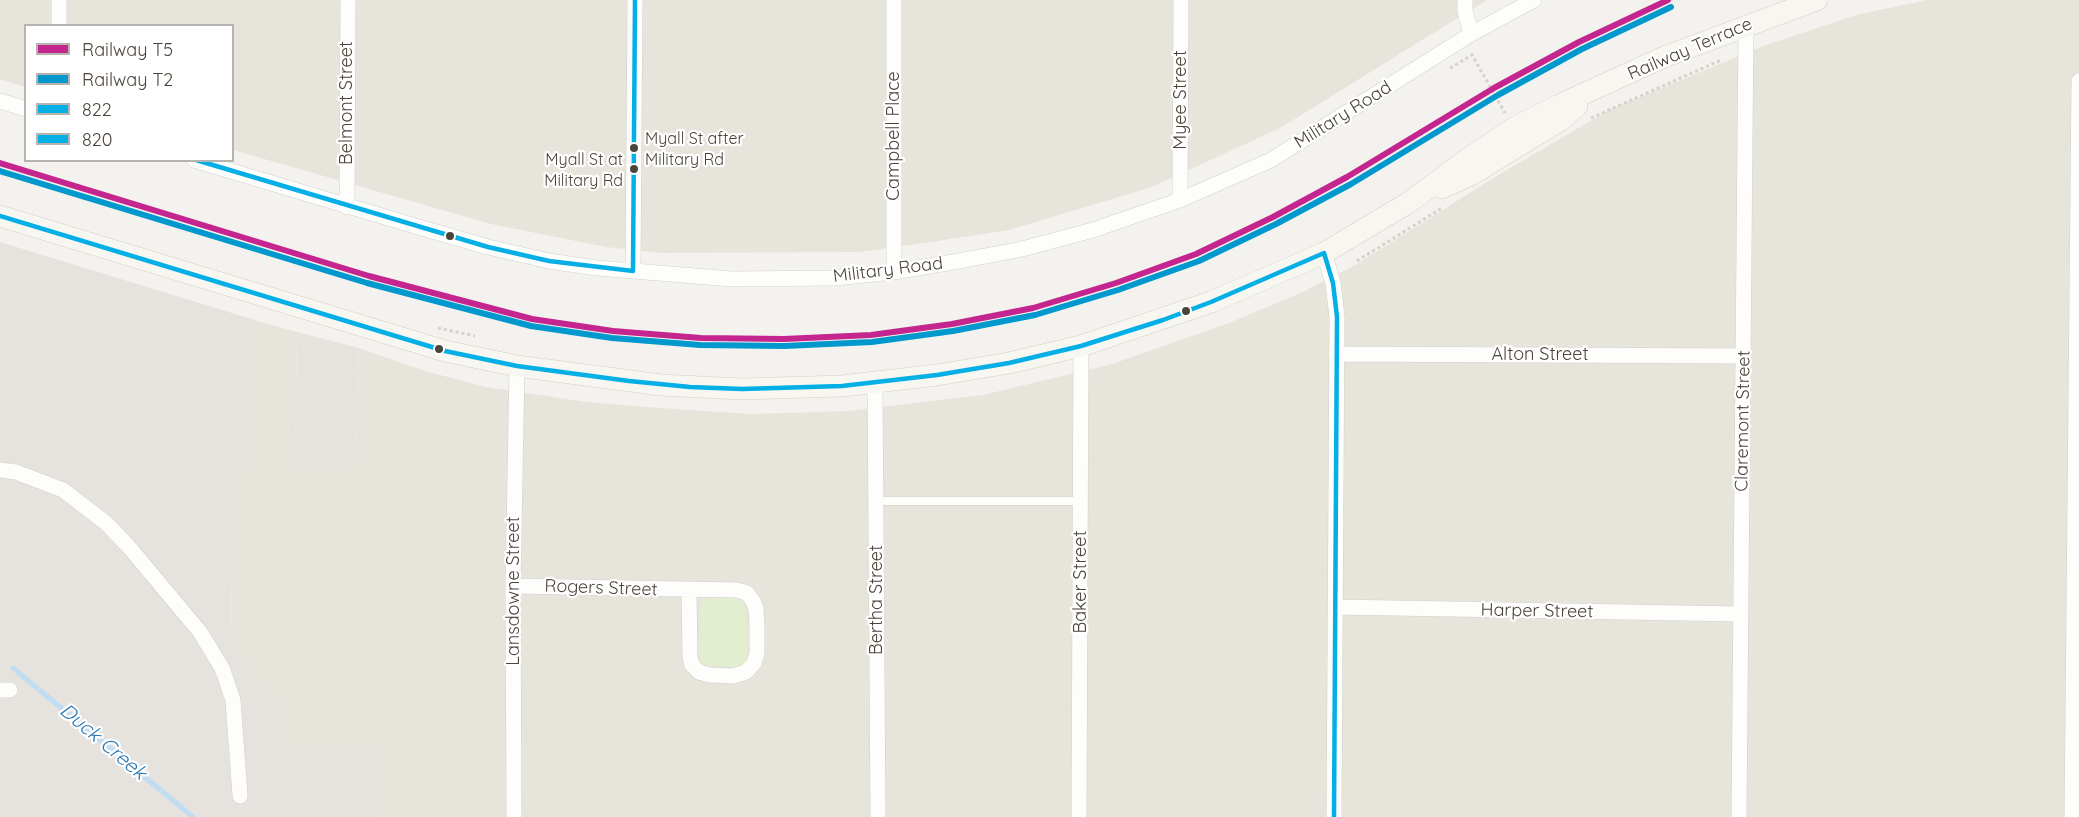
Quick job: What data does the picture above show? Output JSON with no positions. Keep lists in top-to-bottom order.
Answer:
{
  "streets": {
    "main road": ["Railway Terrace"],
    "street": [
      "Myee Street",
      "Belmont Street",
      "Military Road",
      "Campbell Place",
      "Alton Street",
      "Claremont Street",
      "Baker Street",
      "Rogers Street",
      "Lansdowne Street",
      "Bertha Street",
      "Harper Street"
    ]
  },
  "crossings": [
    ["Railway Terrace", "Claremont Street"],
    ["Railway Terrace", "Baker Street"],
    ["Railway Terrace", "Lansdowne Street"],
    ["Railway Terrace", "Bertha Street"],
    ["Myee Street", "Military Road"],
    ["Belmont Street", "Military Road"],
    ["Military Road", "Campbell Place"],
    ["Alton Street", "Claremont Street"],
    ["Claremont Street", "Harper Street"],
    ["Rogers Street", "Lansdowne Street"]
  ],
  "water": ["Duck Creek"],
  "places": ["Myall St after Military Rd", "Myall St at Military Rd"],
  "lines": [
    "rail line T5",
    "transit line 820",
    "rail line T2",
    "transit line 822"
  ],
  "legend": [
    "Railway T5",
    "Railway T2",
    "822",
    "820"
  ]
}
